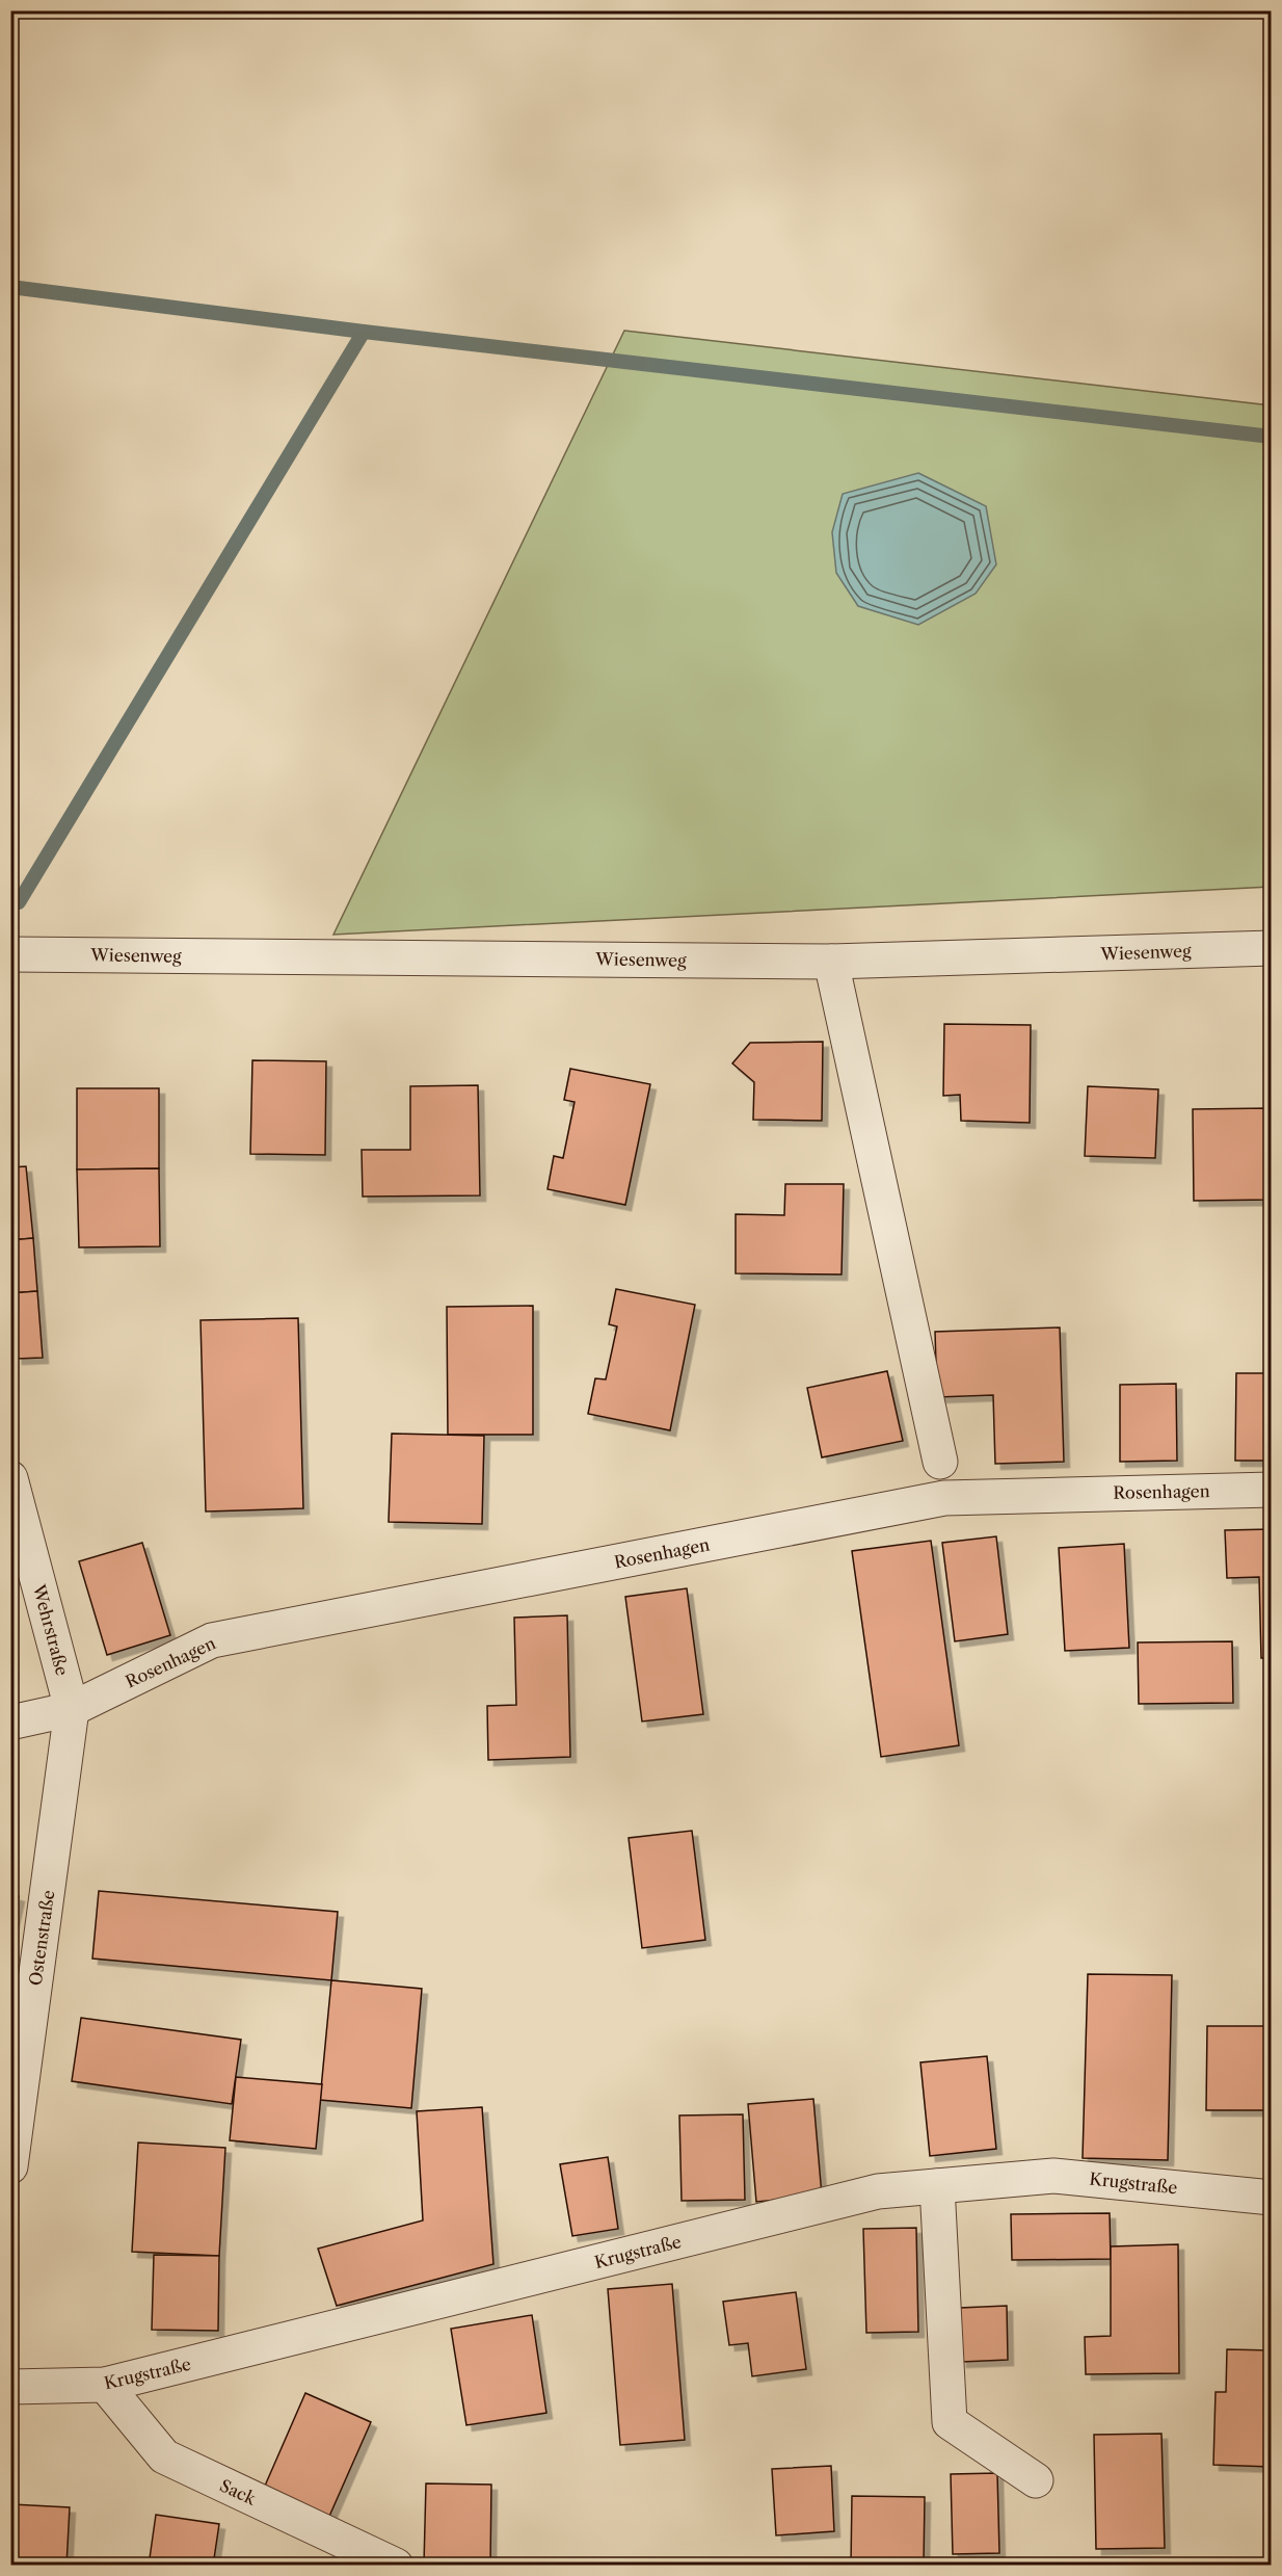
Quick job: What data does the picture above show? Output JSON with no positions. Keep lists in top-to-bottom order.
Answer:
{
  "streets": {
    "street": [
      "Wiesenweg",
      "Rosenhagen",
      "Wehrstraße",
      "Ostenstraße",
      "Krugstraße",
      "Sack"
    ]
  },
  "crossings": [
    ["Rosenhagen", "Wehrstraße"],
    ["Rosenhagen", "Ostenstraße"],
    ["Wehrstraße", "Ostenstraße"],
    ["Krugstraße", "Sack"]
  ]
}
